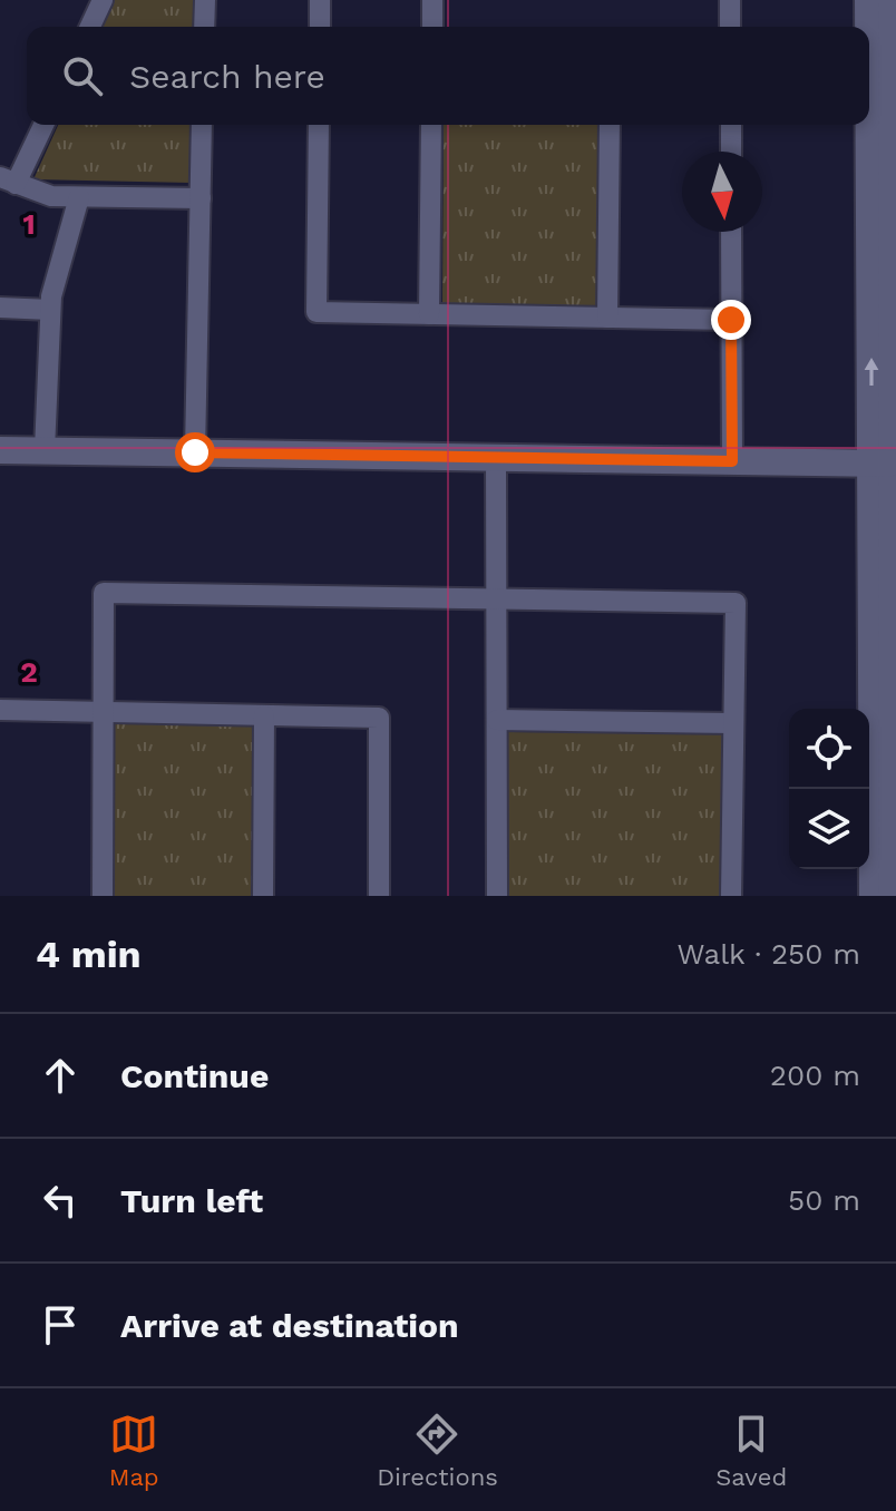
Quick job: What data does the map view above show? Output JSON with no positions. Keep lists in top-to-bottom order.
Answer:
{
  "north": "bottom",
  "page": {
    "search": "Search here",
    "heading": ["4 min", "Walk · 250 m"],
    "list": [
      ["Continue", "200 m"],
      ["Turn left", "50 m"],
      "Arrive at destination"
    ],
    "nav": ["Map", "Directions", "Saved"]
  },
  "grid": {
    "rows": ["1", "2"]
  }
}
